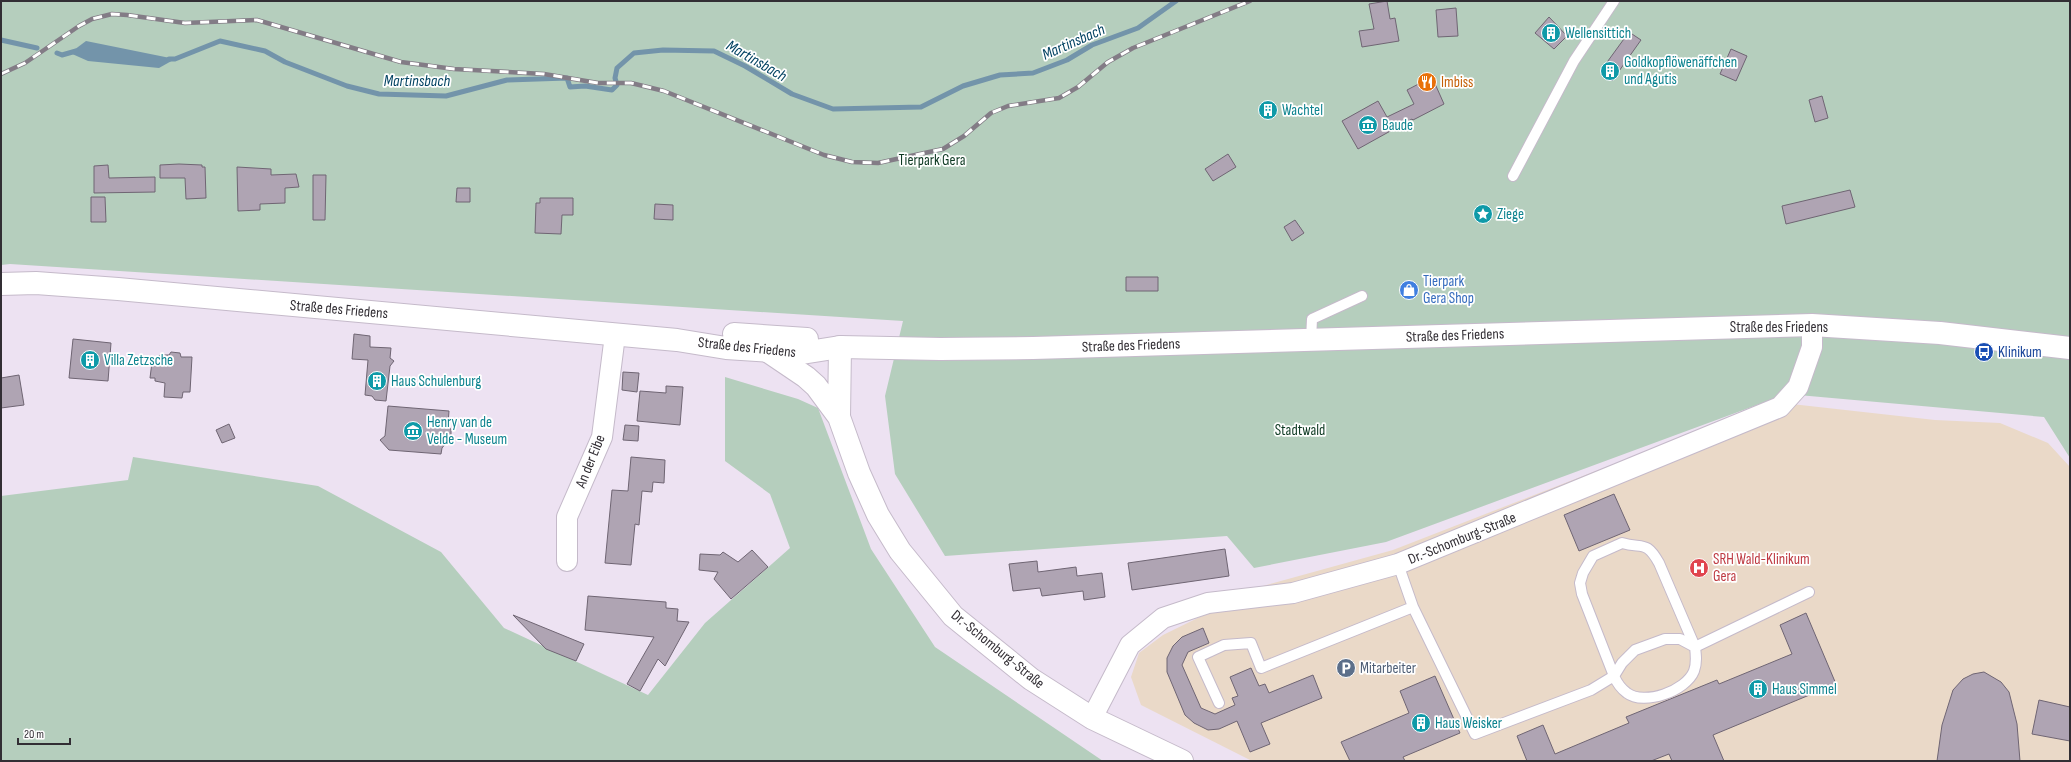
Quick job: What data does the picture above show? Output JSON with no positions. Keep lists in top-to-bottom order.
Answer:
{
  "streets": {
    "main road": ["Straße des Friedens", "Dr.-Schomburg-Straße"],
    "street": ["An der Eibe"]
  },
  "crossings": [
    ["Straße des Friedens", "An der Eibe"],
    ["Straße des Friedens", "Dr.-Schomburg-Straße"]
  ],
  "water": ["Martinsbach"],
  "parks": ["Tierpark Gera", "Stadtwald"],
  "places": {
    "building": [
      "Wellensittich",
      "Goldkopflöwenäffchen und Agutis",
      "Wachtel",
      "Villa Zetzsche",
      "Haus Schulenburg",
      "Haus Simmel",
      "Haus Weisker"
    ],
    "restaurant": ["Imbiss"],
    "museum": ["Baude", "Henry van de Velde - Museum"],
    "place": ["Ziege"],
    "shop": ["Tierpark Gera Shop"],
    "bus stop": ["Klinikum"],
    "hospital": ["SRH Wald-Klinikum Gera"],
    "parking": ["Mitarbeiter"]
  },
  "scale_bar": "20 m"
}
